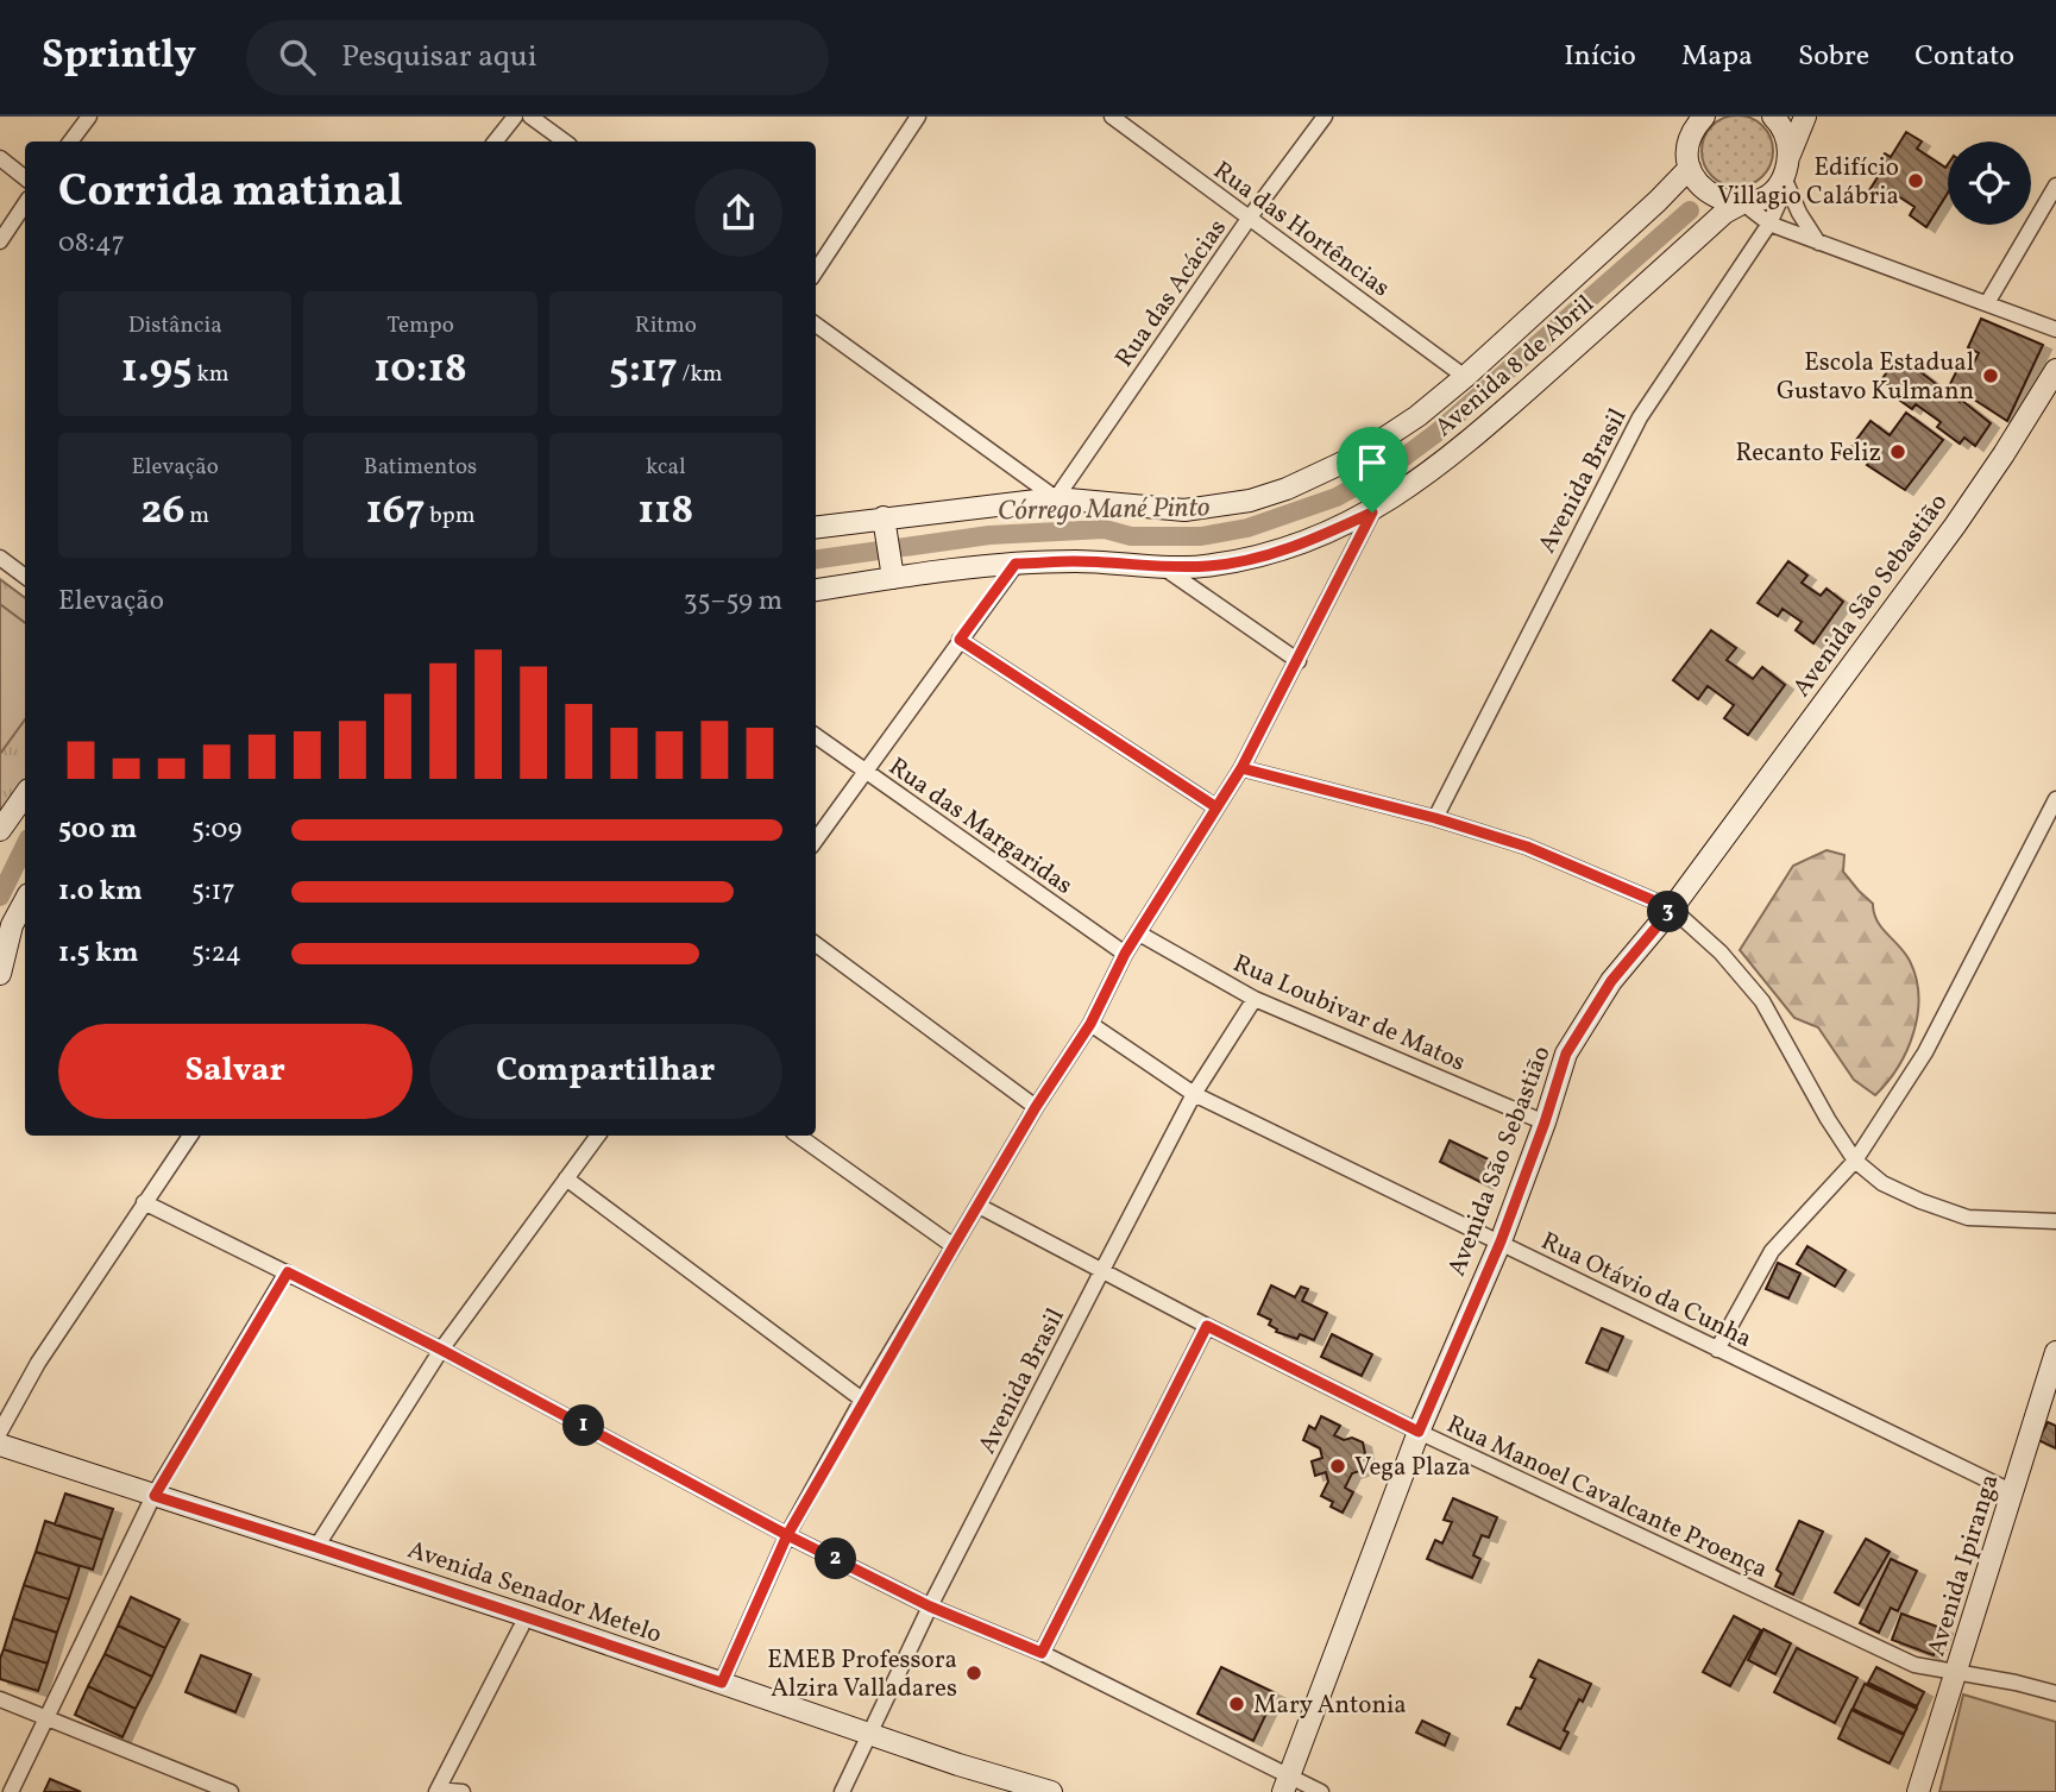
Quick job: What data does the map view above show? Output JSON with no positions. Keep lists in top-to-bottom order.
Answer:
{
  "streets": {
    "main road": [
      "Avenida 8 de Abril",
      "Avenida São Sebastião",
      "Avenida Ipiranga",
      "Avenida Senador Metelo"
    ],
    "street": [
      "Rua das Hortências",
      "Rua das Acácias",
      "Avenida Brasil",
      "Rua das Margaridas",
      "Rua Loubivar de Matos",
      "Rua Otávio da Cunha",
      "Rua Manoel Cavalcante Proença"
    ]
  },
  "crossings": [
    ["Rua das Hortências", "Rua das Acácias"],
    ["Rua das Hortências", "Avenida 8 de Abril"],
    ["Rua das Acácias", "Avenida 8 de Abril"],
    ["Avenida 8 de Abril", "Avenida Brasil"],
    ["Avenida Brasil", "Rua Loubivar de Matos"],
    ["Avenida Brasil", "Rua Otávio da Cunha"],
    ["Avenida Brasil", "Rua Manoel Cavalcante Proença"],
    ["Avenida Brasil", "Avenida Senador Metelo"],
    ["Avenida São Sebastião", "Rua Loubivar de Matos"],
    ["Avenida São Sebastião", "Rua Otávio da Cunha"],
    ["Avenida São Sebastião", "Rua Manoel Cavalcante Proença"],
    ["Rua Otávio da Cunha", "Avenida Ipiranga"],
    ["Rua Manoel Cavalcante Proença", "Avenida Ipiranga"]
  ],
  "water": ["Córrego Mané Pinto"],
  "places": [
    "Edifício Villagio Calábria",
    "Escola Estadual Gustavo Kulmann",
    "Recanto Feliz",
    "Vega Plaza",
    "EMEB Professora Alzira Valladares",
    "Mary Antonia"
  ],
  "page": {
    "header": "Sprintly",
    "search": "Pesquisar aqui",
    "nav": [
      "Início",
      "Mapa",
      "Sobre",
      "Contato"
    ],
    "heading": ["Corrida matinal", "08:47"],
    "stats": [
      ["Distância", "1.95 km"],
      ["Tempo", "10:18"],
      ["Ritmo", "5:17 /km"],
      ["Elevação", "26 m"],
      ["Batimentos", "167 bpm"],
      ["kcal", "118"]
    ],
    "chart": ["Elevação", "35–59 m"],
    "list": [
      {
        "name": "500 m",
        "note": "5:09"
      },
      {
        "name": "1.0 km",
        "note": "5:17"
      },
      {
        "name": "1.5 km",
        "note": "5:24"
      }
    ],
    "pins": ["3", "1", "2"],
    "buttons": ["Salvar", "Compartilhar"]
  }
}
